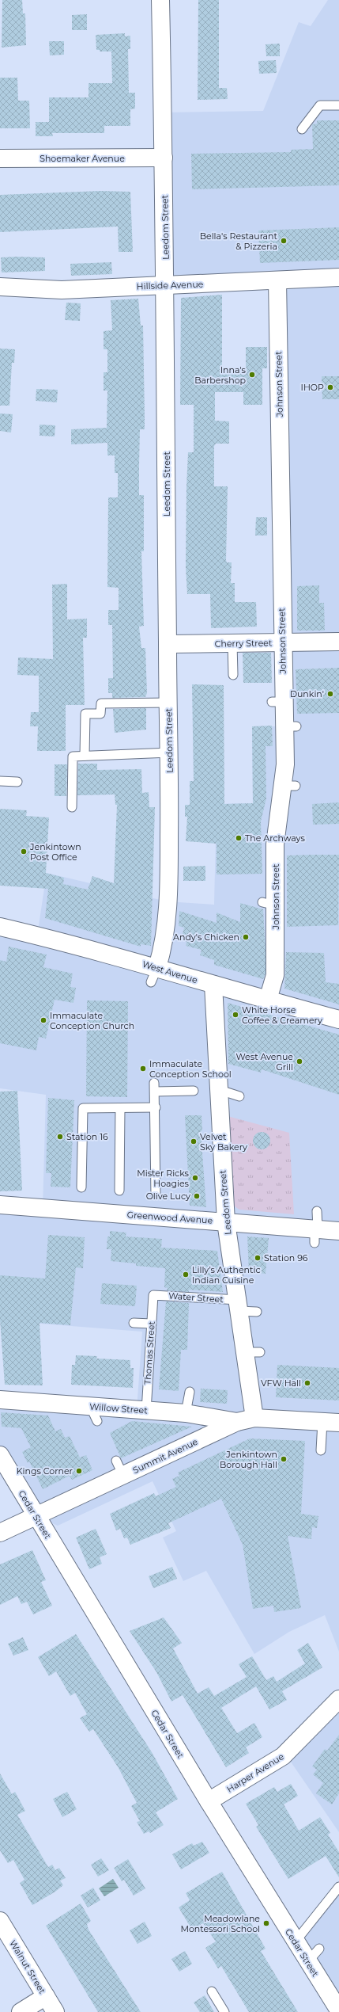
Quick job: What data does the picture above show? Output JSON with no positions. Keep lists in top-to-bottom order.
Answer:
{
  "streets": {
    "street": [
      "Shoemaker Avenue",
      "Leedom Street",
      "Hillside Avenue",
      "Johnson Street",
      "Cherry Street",
      "West Avenue",
      "Greenwood Avenue",
      "Willow Street",
      "Summit Avenue",
      "Cedar Street",
      "Harper Avenue",
      "Walnut Street"
    ],
    "lane": ["Water Street", "Thomas Street"]
  },
  "crossings": [
    ["Shoemaker Avenue", "Leedom Street"],
    ["Leedom Street", "Hillside Avenue"],
    ["Leedom Street", "Cherry Street"],
    ["Leedom Street", "West Avenue"],
    ["Leedom Street", "Greenwood Avenue"],
    ["Leedom Street", "Water Street"],
    ["Leedom Street", "Summit Avenue"],
    ["Hillside Avenue", "Johnson Street"],
    ["Johnson Street", "Cherry Street"],
    ["Johnson Street", "West Avenue"],
    ["Water Street", "Thomas Street"],
    ["Thomas Street", "Willow Street"],
    ["Willow Street", "Summit Avenue"],
    ["Summit Avenue", "Cedar Street"],
    ["Cedar Street", "Harper Avenue"]
  ],
  "places": [
    "Bella's Restaurant & Pizzeria",
    "Inna's Barbershop",
    "IHOP",
    "Dunkin'",
    "The Archways",
    "Jenkintown Post Office",
    "Andy's Chicken",
    "White Horse Coffee & Creamery",
    "Immaculate Conception Church",
    "West Avenue Grill",
    "Immaculate Conception School",
    "Station 16",
    "Velvet Sky Bakery",
    "Mister Ricks Hoagies",
    "Olive Lucy",
    "Station 96",
    "Lilly’s Authentic Indian Cuisine",
    "VFW Hall",
    "Jenkintown Borough Hall",
    "Kings Corner",
    "Meadowlane Montessori School"
  ]
}
